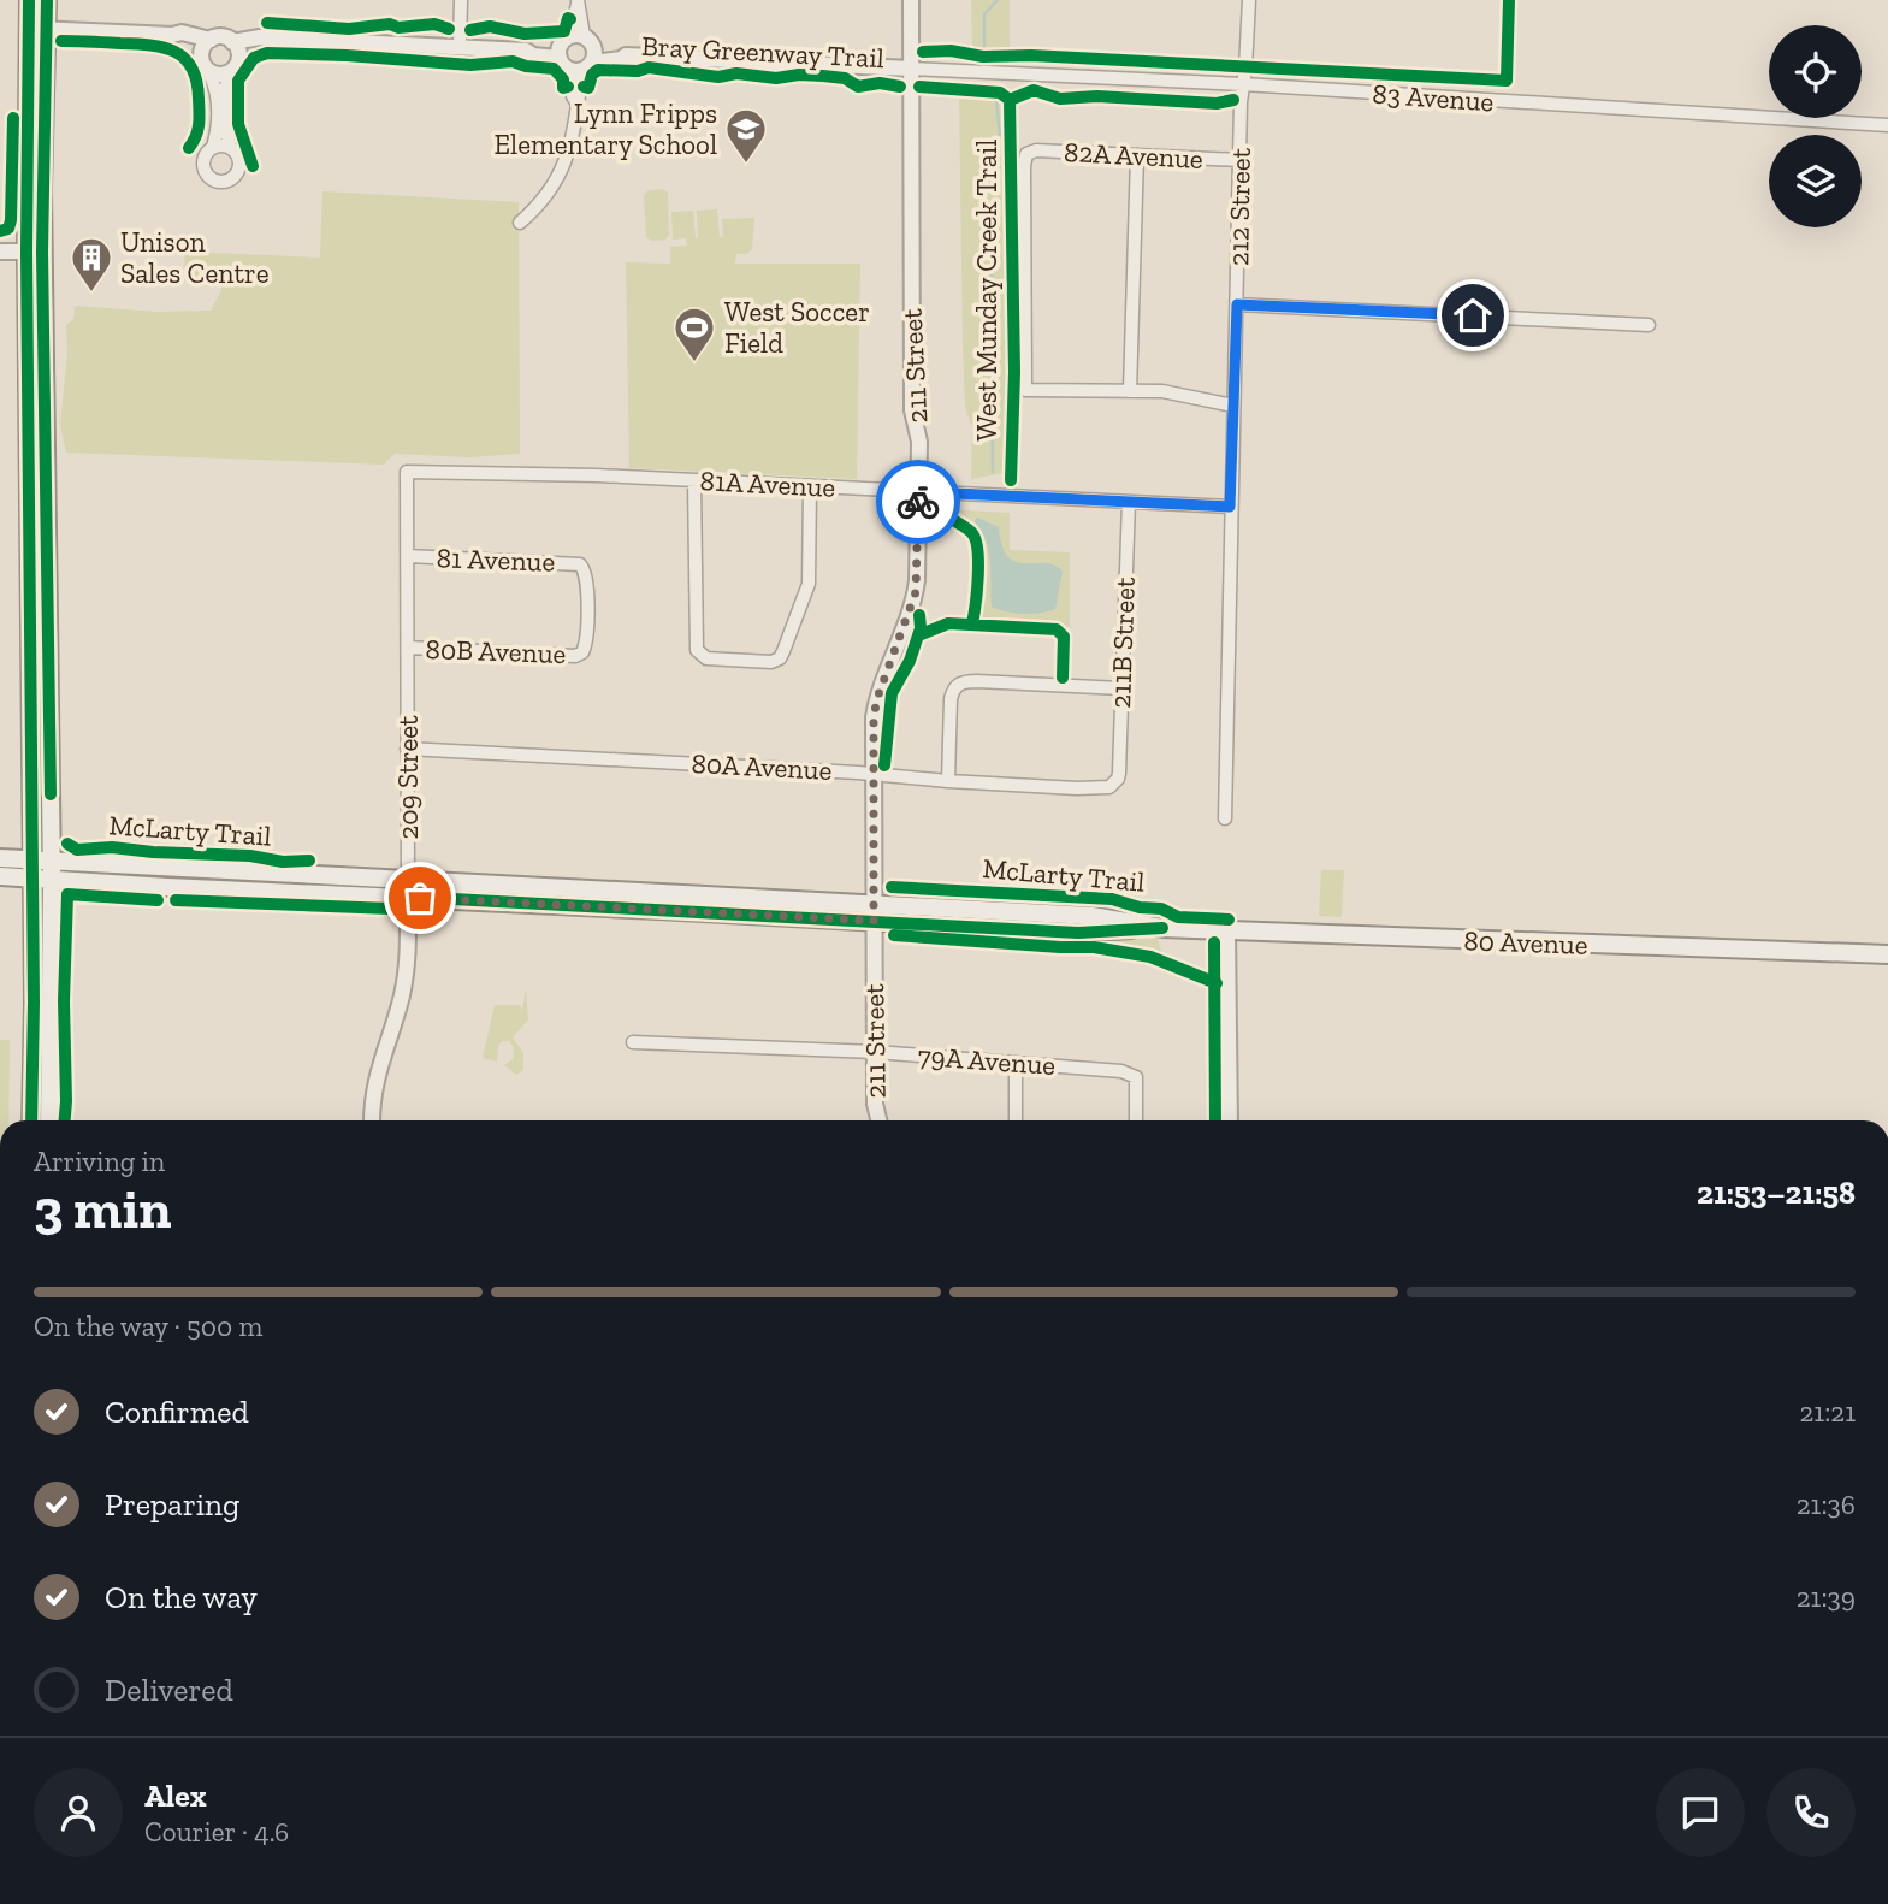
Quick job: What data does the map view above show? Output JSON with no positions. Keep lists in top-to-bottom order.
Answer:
{
  "streets": {
    "main road": ["80 Avenue"],
    "street": [
      "83 Avenue",
      "82A Avenue",
      "212 Street",
      "211 Street",
      "81A Avenue",
      "81 Avenue",
      "211B Street",
      "80B Avenue",
      "80A Avenue",
      "209 Street",
      "79A Avenue"
    ],
    "cycle path": ["Bray Greenway Trail", "West Munday Creek Trail", "McLarty Trail"]
  },
  "crossings": [
    ["83 Avenue", "212 Street"],
    ["83 Avenue", "211 Street"],
    ["82A Avenue", "212 Street"],
    ["212 Street", "81A Avenue"],
    ["211 Street", "81A Avenue"],
    ["211 Street", "80A Avenue"],
    ["211 Street", "80 Avenue"],
    ["211 Street", "79A Avenue"],
    ["81A Avenue", "211B Street"],
    ["81A Avenue", "209 Street"],
    ["81 Avenue", "80B Avenue"],
    ["81 Avenue", "209 Street"],
    ["211B Street", "80A Avenue"],
    ["80B Avenue", "209 Street"],
    ["80A Avenue", "209 Street"],
    ["209 Street", "80 Avenue"]
  ],
  "places": {
    "school or university": ["Lynn Fripps Elementary School"],
    "building": ["Unison Sales Centre"],
    "sports": ["West Soccer Field"]
  },
  "page": {
    "heading": ["3 min", "Arriving in", "21:53–21:58"],
    "panel": ["Alex", "Courier · 4.6"],
    "bar": "On the way · 500 m",
    "list": [
      ["Confirmed", "21:21"],
      ["Preparing", "21:36"],
      ["On the way", "21:39"],
      "Delivered"
    ]
  }
}
